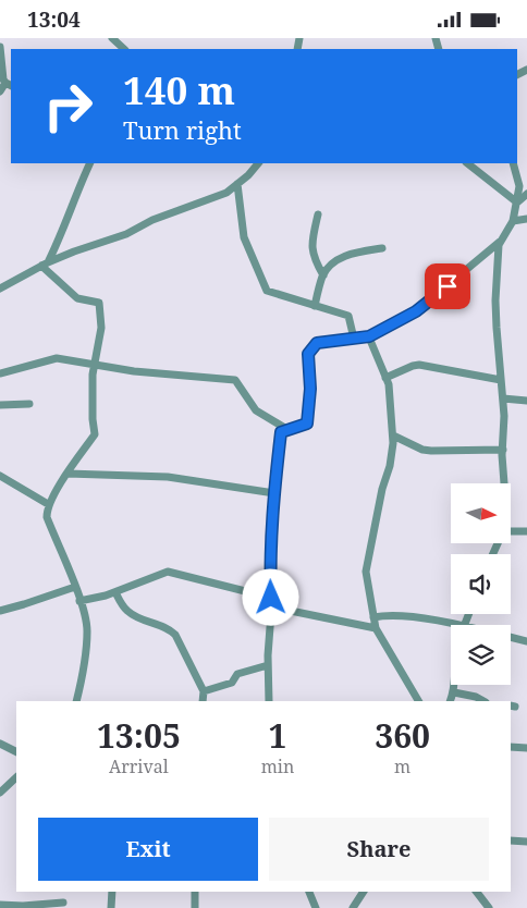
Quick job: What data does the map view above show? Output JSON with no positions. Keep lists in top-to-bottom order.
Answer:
{
  "north": "right",
  "page": {
    "status": "13:04",
    "turn": ["140 m", "Turn right"],
    "eta": [
      "13:05",
      "Arrival",
      "1",
      "min",
      "360",
      "m"
    ],
    "buttons": ["Exit", "Share"]
  }
}
